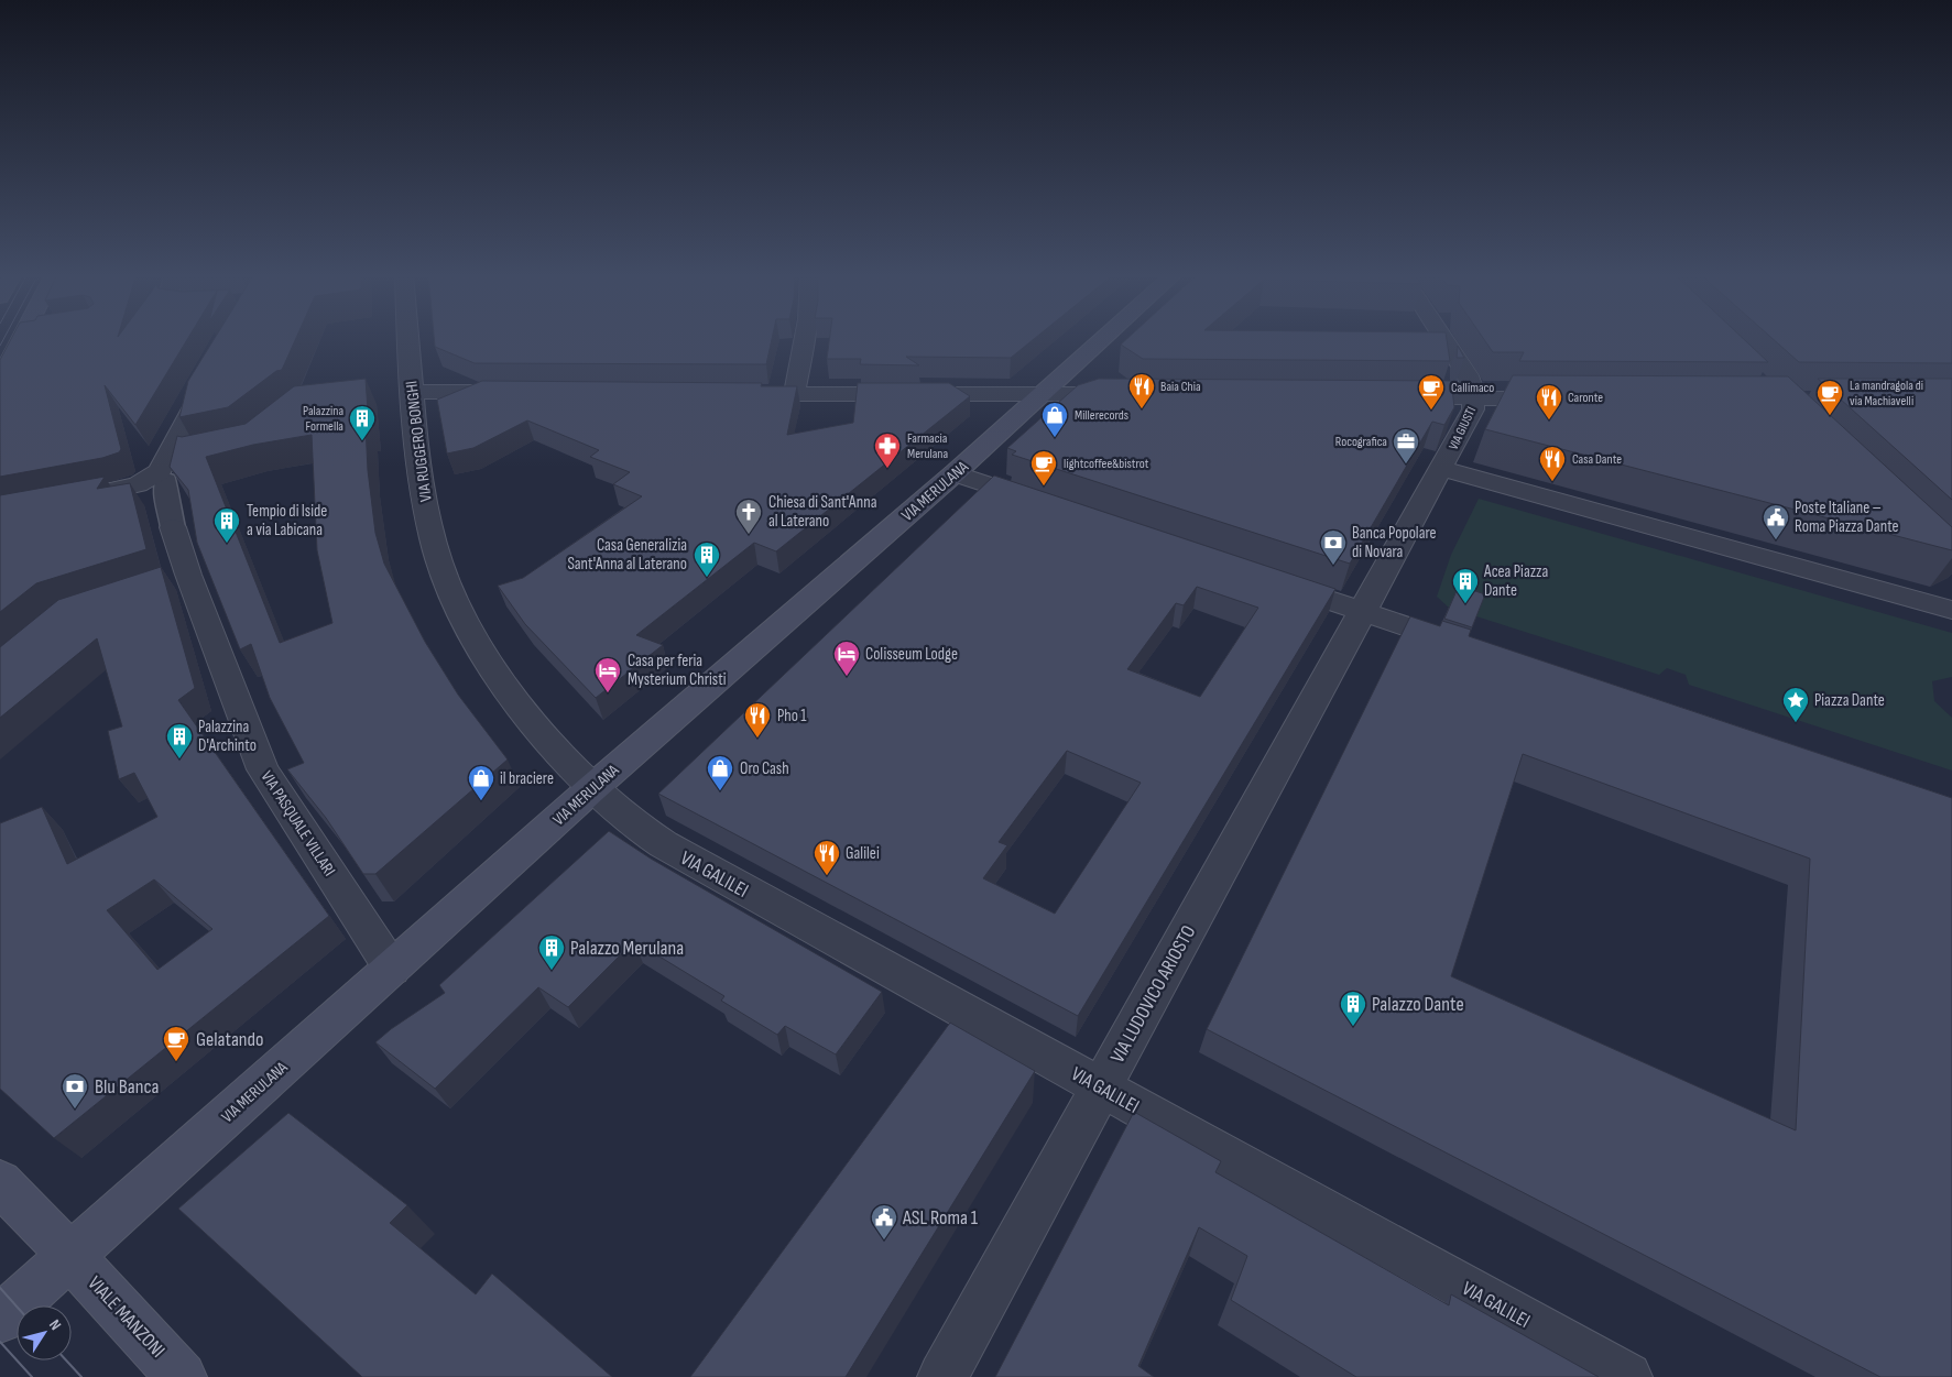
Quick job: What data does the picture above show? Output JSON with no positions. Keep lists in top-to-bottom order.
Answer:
{
  "streets": {
    "main road": ["VIA MERULANA", "VIALE MANZONI"],
    "street": [
      "VIA GIUSTI",
      "VIA RUGGERO BONGHI",
      "VIA PASQUALE VILLARI",
      "VIA GALILEI",
      "VIA LUDOVICO ARIOSTO"
    ]
  },
  "crossings": [
    ["VIA RUGGERO BONGHI", "VIA MERULANA"],
    ["VIA RUGGERO BONGHI", "VIA GALILEI"],
    ["VIA MERULANA", "VIA PASQUALE VILLARI"],
    ["VIA MERULANA", "VIA GALILEI"],
    ["VIA MERULANA", "VIALE MANZONI"],
    ["VIA GALILEI", "VIA LUDOVICO ARIOSTO"]
  ],
  "places": {
    "restaurant": [
      "Baia Chia",
      "Caronte",
      "Casa Dante",
      "Pho 1",
      "Galilei"
    ],
    "cafe": [
      "Callimaco",
      "La mandragola di via Machiavelli",
      "lightcoffee&bistrot",
      "Gelatando"
    ],
    "shop": ["Millerecords", "Oro Cash", "il braciere"],
    "building": [
      "Palazzina Formella",
      "Tempio di Iside a via Labicana",
      "Casa Generalizia Sant'Anna al Laterano",
      "Acea Piazza Dante",
      "Palazzina D'Archinto",
      "Palazzo Merulana",
      "Palazzo Dante"
    ],
    "office": ["Rocografica"],
    "pharmacy": ["Farmacia Merulana"],
    "church": ["Chiesa di Sant'Anna al Laterano"],
    "public building": ["Poste Italiane – Roma Piazza Dante", "ASL Roma 1"],
    "bank": ["Banca Popolare di Novara", "Blu Banca"],
    "hotel": ["Colisseum Lodge", "Casa per feria Mysterium Christi"],
    "place": ["Piazza Dante"]
  },
  "north": "top right"
}
